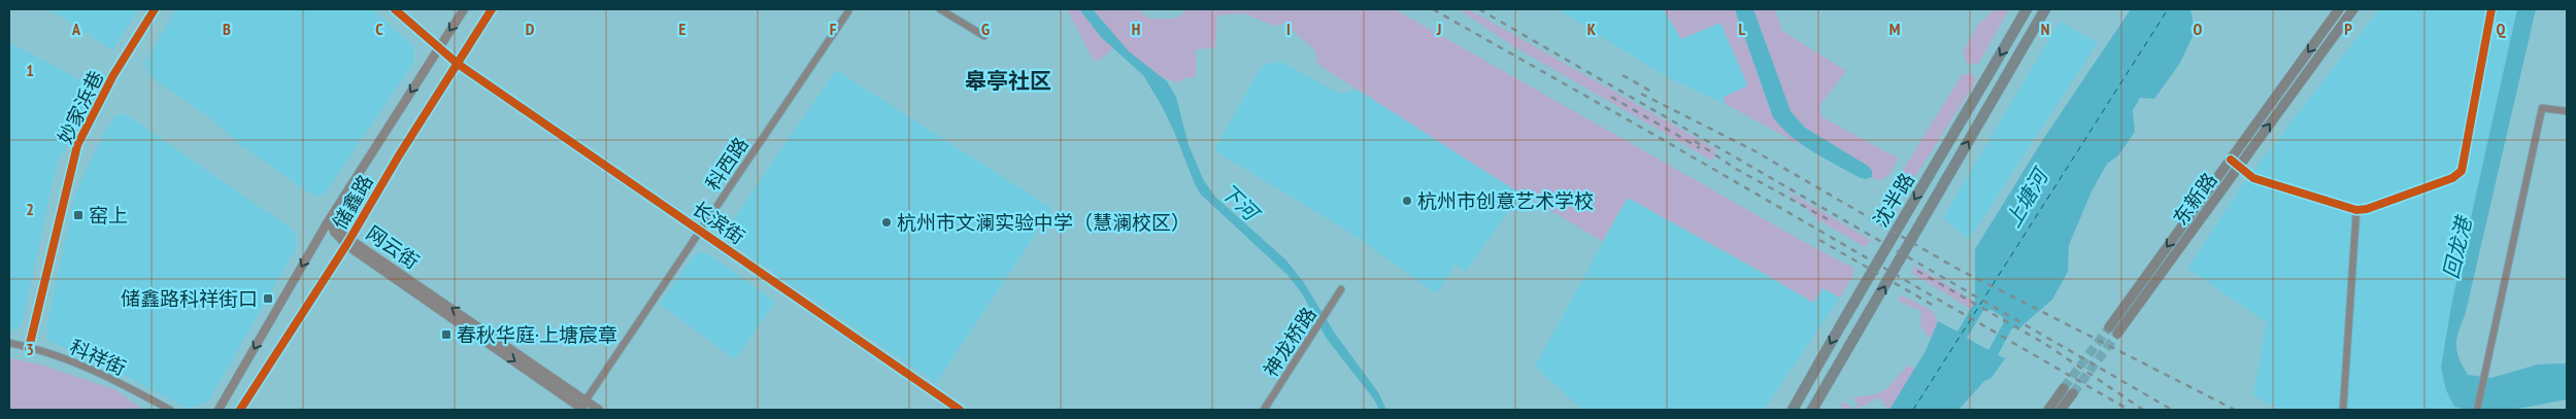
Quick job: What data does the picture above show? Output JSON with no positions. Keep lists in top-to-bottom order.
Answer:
{
  "streets": {
    "main road": ["东新路", "沈半路"],
    "street": [
      "妙家浜巷",
      "科西路",
      "储鑫路",
      "长滨街",
      "网云街",
      "神龙桥路",
      "科祥街"
    ]
  },
  "crossings": [
    ["妙家浜巷", "科祥街"],
    ["科西路", "长滨街"],
    ["科西路", "网云街"],
    ["储鑫路", "长滨街"],
    ["储鑫路", "网云街"]
  ],
  "districts": ["皋亭社区"],
  "water": ["上塘河", "下河", "回龙港"],
  "places": {
    "other": ["杭州市创意艺术学校", "杭州市文澜实验中学（慧澜校区）"],
    "transit": ["窑上", "储鑫路科祥街口", "春秋华庭·上塘宸章"]
  },
  "grid": {
    "columns": [
      "A",
      "B",
      "C",
      "D",
      "E",
      "F",
      "G",
      "H",
      "I",
      "J",
      "K",
      "L",
      "M",
      "N",
      "O",
      "P",
      "Q"
    ],
    "rows": ["1", "2", "3"]
  }
}
